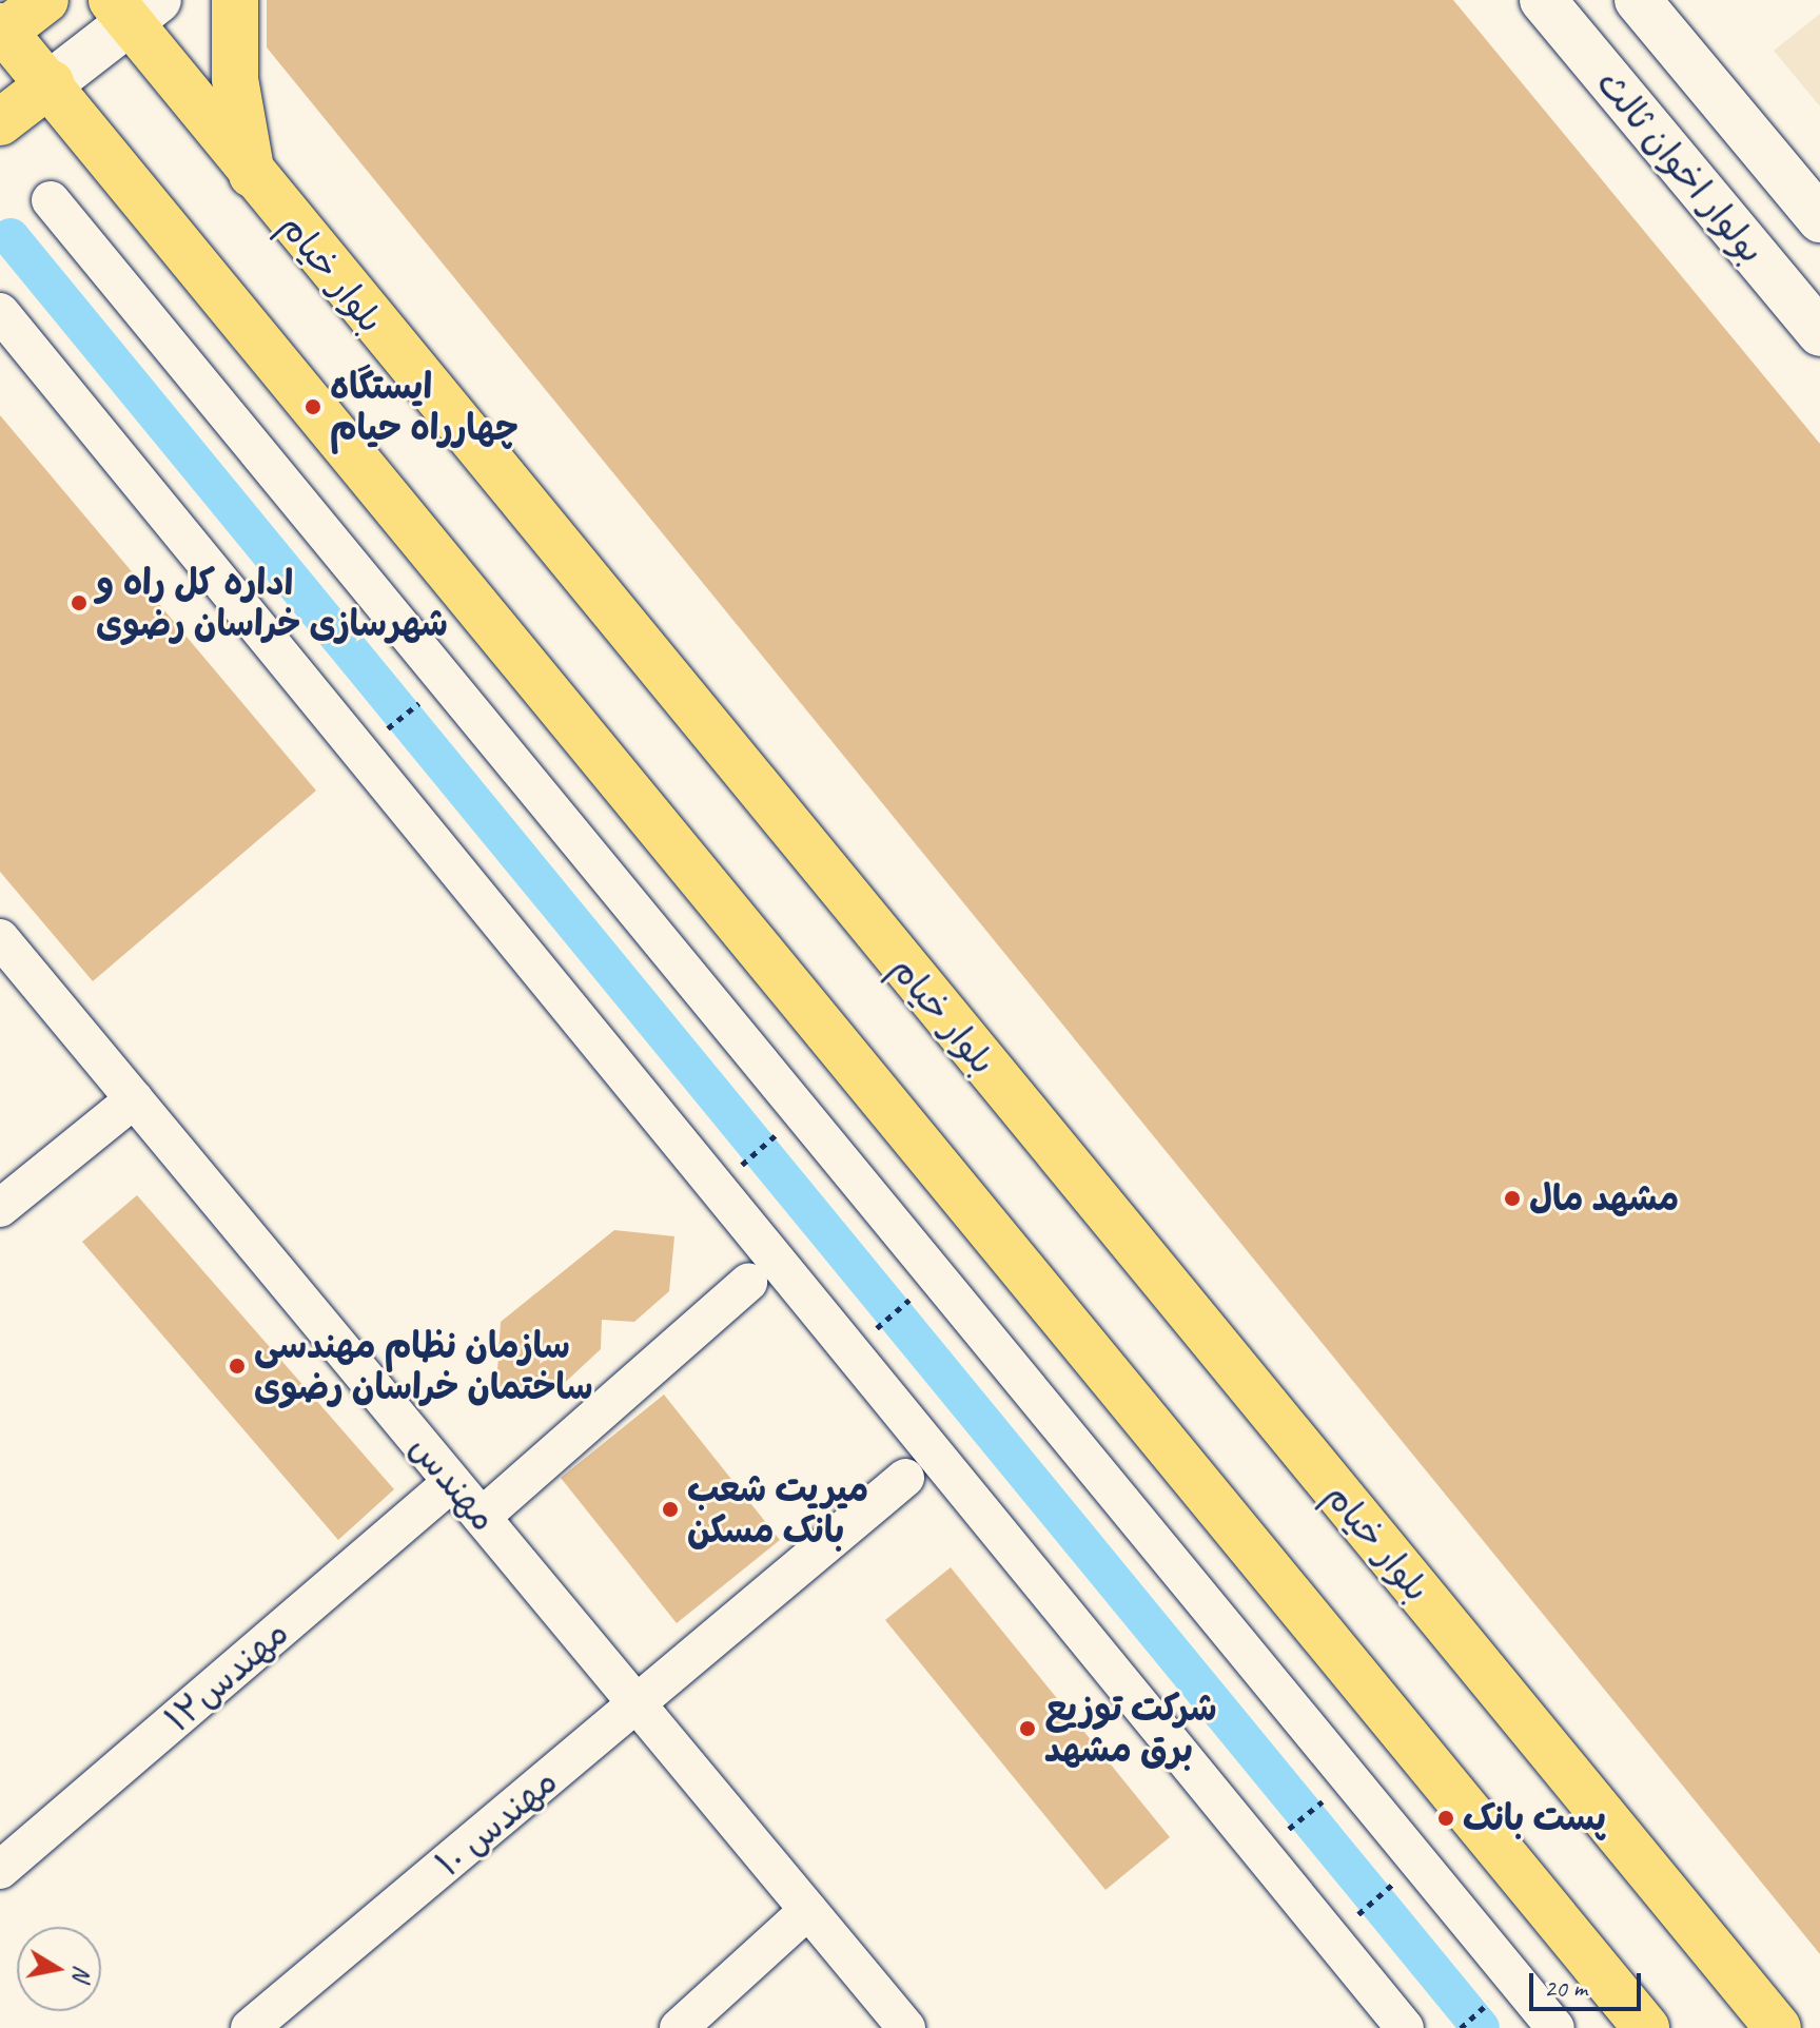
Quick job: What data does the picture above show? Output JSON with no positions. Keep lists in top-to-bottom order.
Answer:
{
  "streets": {
    "main road": ["بلوار خیام"],
    "street": [
      "بولوار اخوان ثالث",
      "مهندس",
      "مهندس۱۲",
      "مهندس ۱۰"
    ]
  },
  "crossings": [
    ["مهندس", "مهندس۱۲"],
    ["مهندس", "مهندس ۱۰"]
  ],
  "places": [
    "ایستگاه چهارراه حیام",
    "اداره کل راه و شهرسازی خراسان رضوی",
    "مشهد مال",
    "سازمان نظام مهندسی ساختمان خراسان رضوی",
    "میریت شعب بانک مسکن",
    "شرکت توزیع برق مشهد",
    "پست بانک"
  ],
  "scale_bar": "20 m",
  "north": "right"
}
